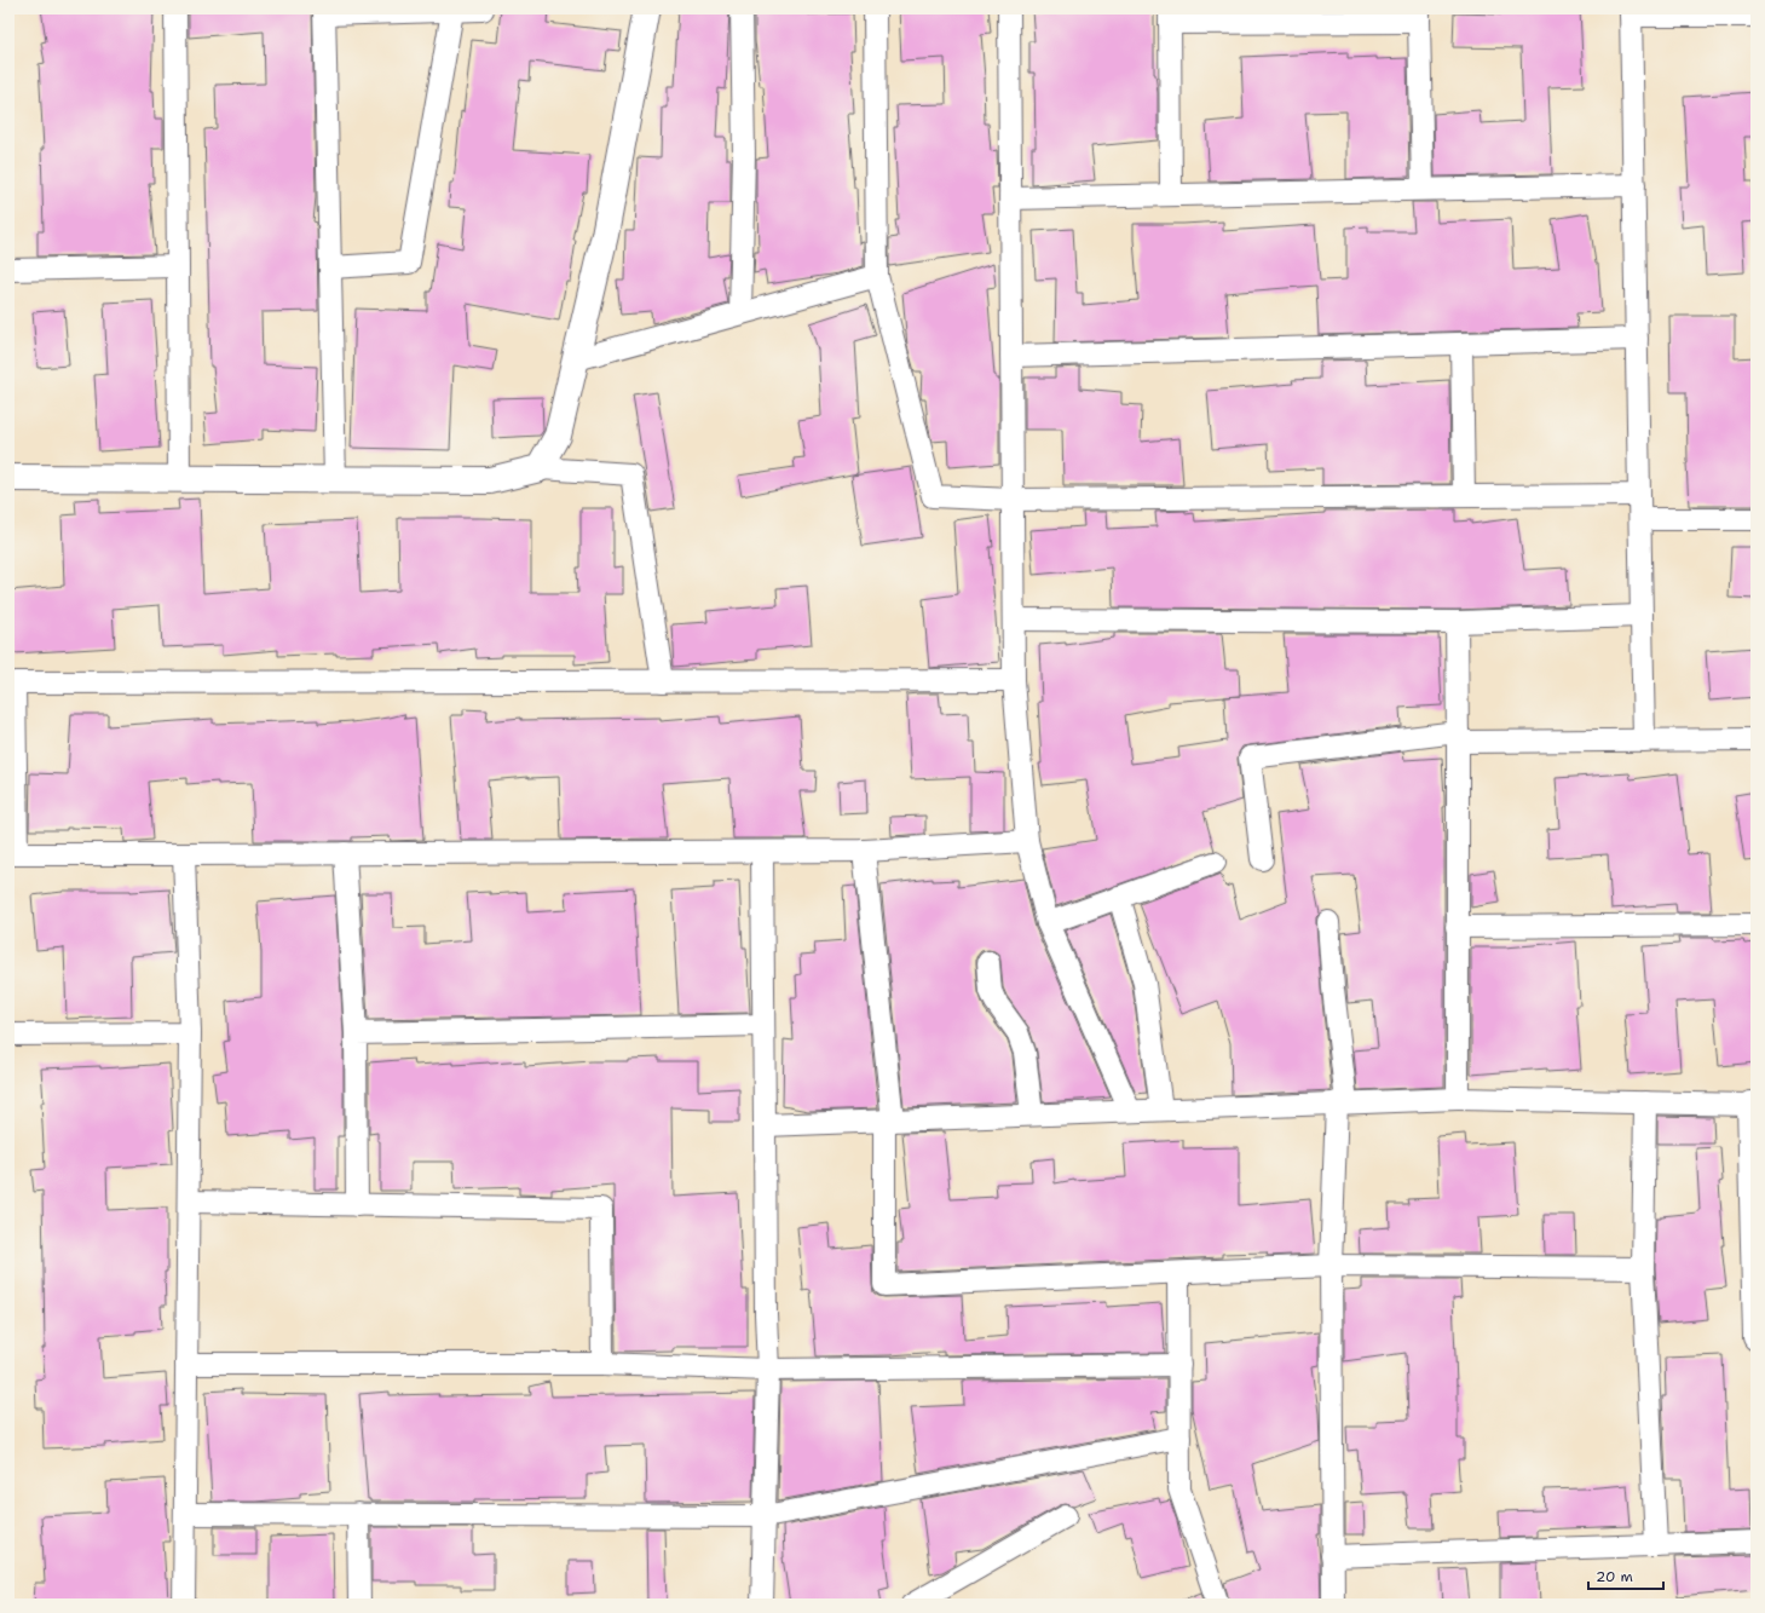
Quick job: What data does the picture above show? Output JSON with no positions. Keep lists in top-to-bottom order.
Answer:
{
  "scale_bar": "20 m"
}
